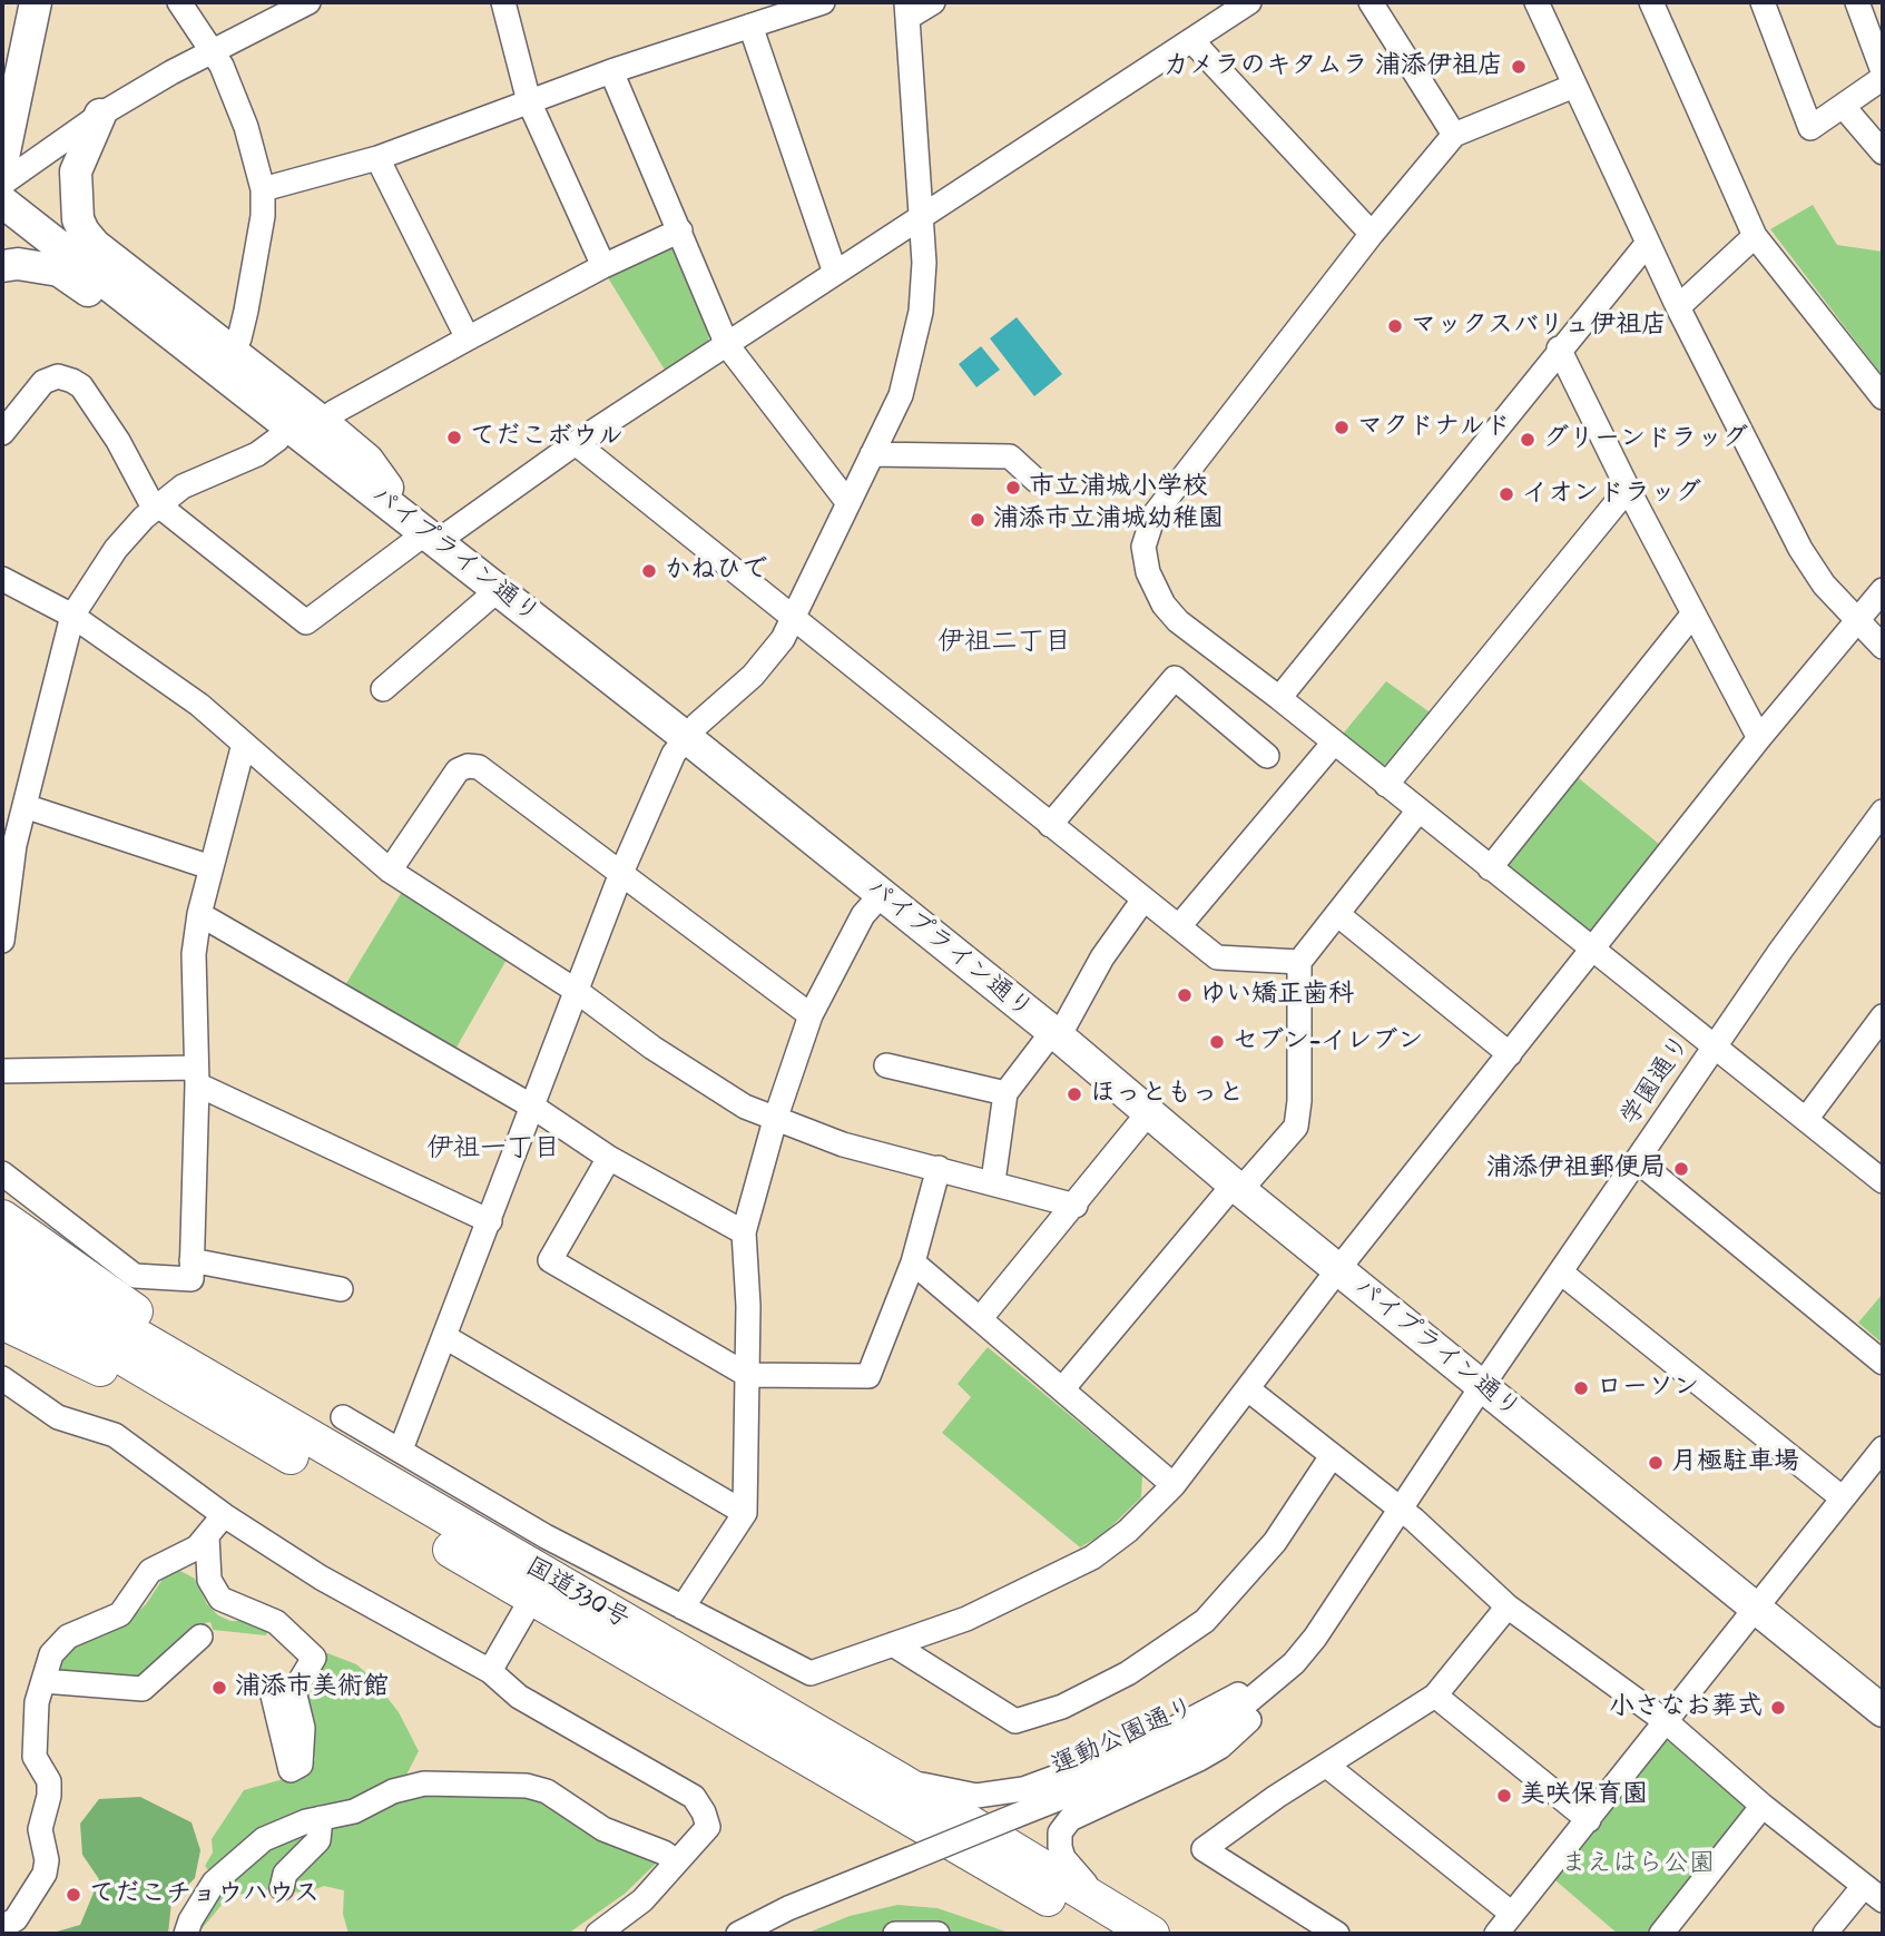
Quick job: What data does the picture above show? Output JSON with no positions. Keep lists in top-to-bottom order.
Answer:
{
  "streets": {
    "highway": ["国道330号"],
    "main road": ["パイプライン通り"],
    "street": ["学園通り", "運動公園通り"]
  },
  "crossings": [
    ["パイプライン通り", "学園通り"],
    ["パイプライン通り", "運動公園通り"],
    ["学園通り", "運動公園通り"]
  ],
  "districts": ["伊祖二丁目", "伊祖一丁目"],
  "parks": ["まえはら公園"],
  "places": [
    "カメラのキタムラ 浦添伊祖店",
    "マックスバリュ伊祖店",
    "マクドナルド",
    "てだこボウル",
    "グリーンドラッグ",
    "市立浦城小学校",
    "イオンドラッグ",
    "浦添市立浦城幼稚園",
    "かねひで",
    "ゆい矯正歯科",
    "セブン-イレブン",
    "ほっともっと",
    "浦添伊祖郵便局",
    "ローソン",
    "月極駐車場",
    "浦添市美術館",
    "小さなお葬式",
    "美咲保育園",
    "てだこチョウハウス"
  ]
}
